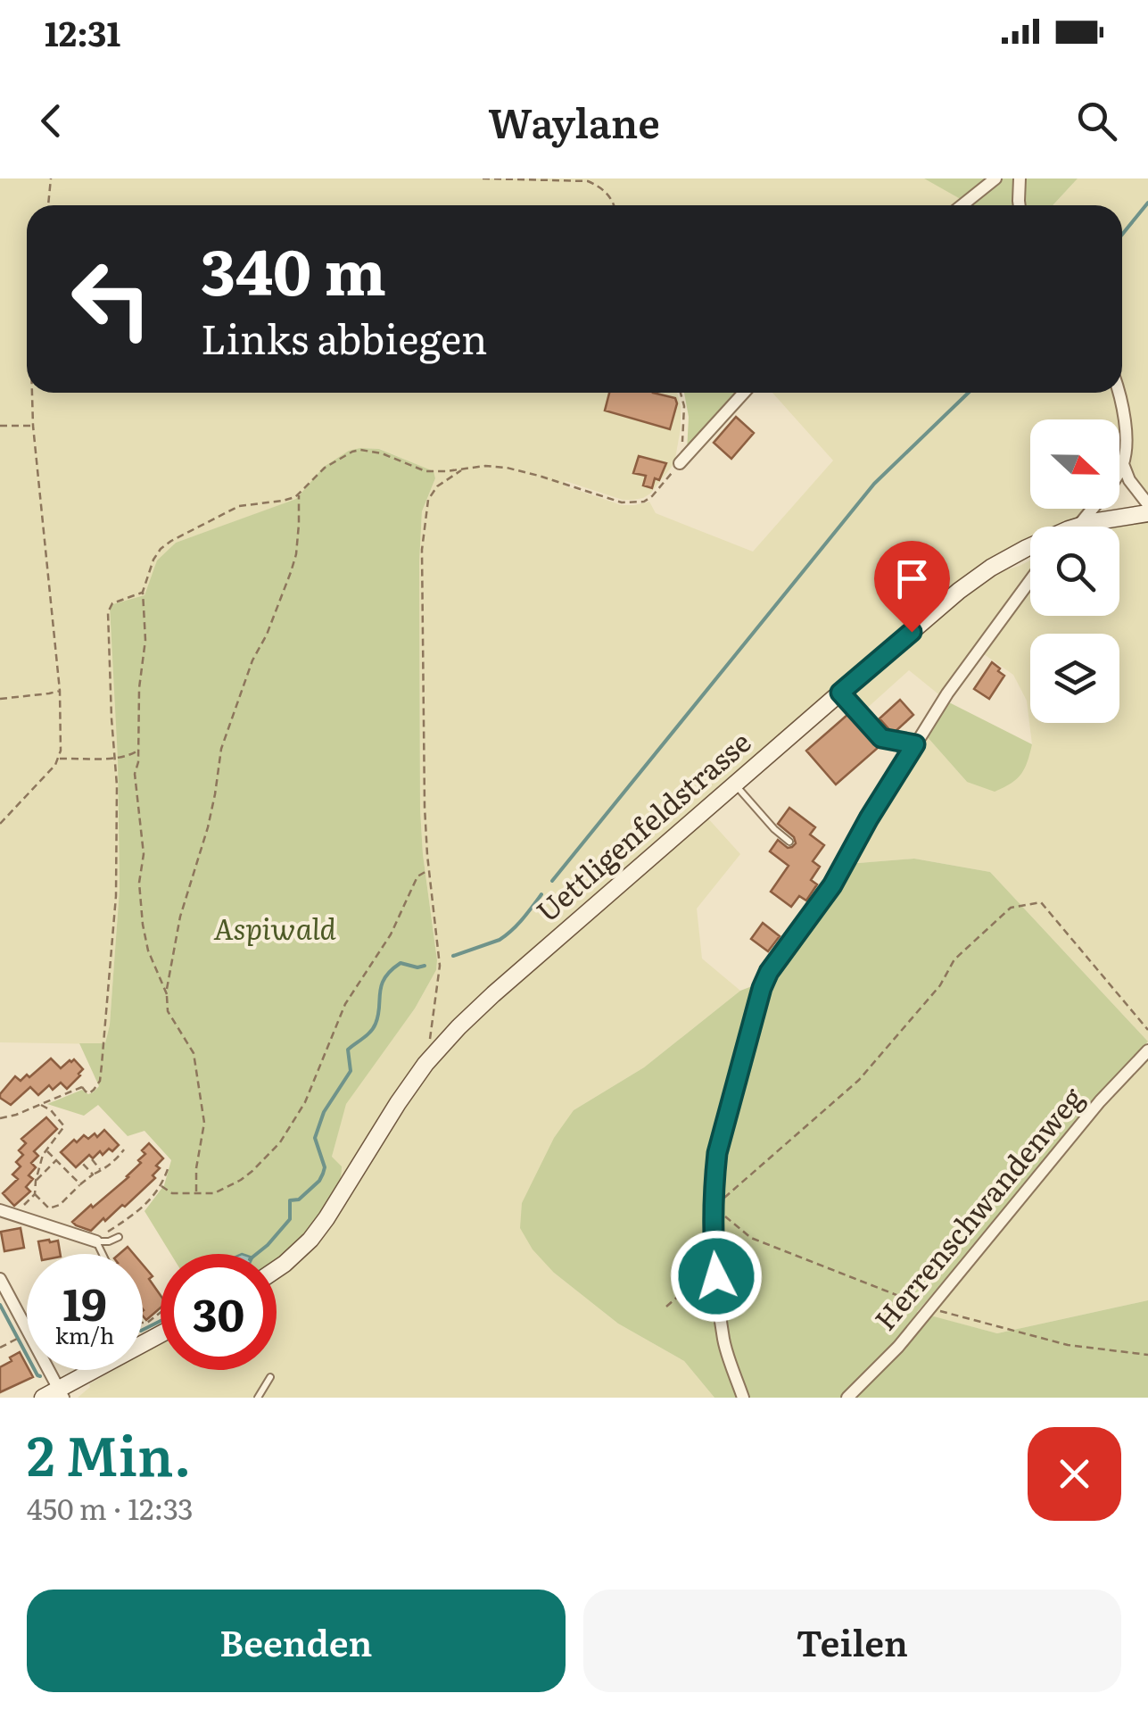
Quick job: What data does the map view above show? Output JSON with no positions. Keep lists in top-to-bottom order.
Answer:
{
  "streets": {
    "main road": ["Uettligenfeldstrasse"],
    "street": ["Herrenschwandenweg"]
  },
  "parks": ["Aspiwald"],
  "north": "right",
  "page": {
    "status": "12:31",
    "header": "Waylane",
    "turn": ["340 m", "Links abbiegen"],
    "speed": "19 km/h",
    "limit": "30",
    "heading": ["2 Min.", "450 m · 12:33"],
    "buttons": ["Beenden", "Teilen"]
  }
}
